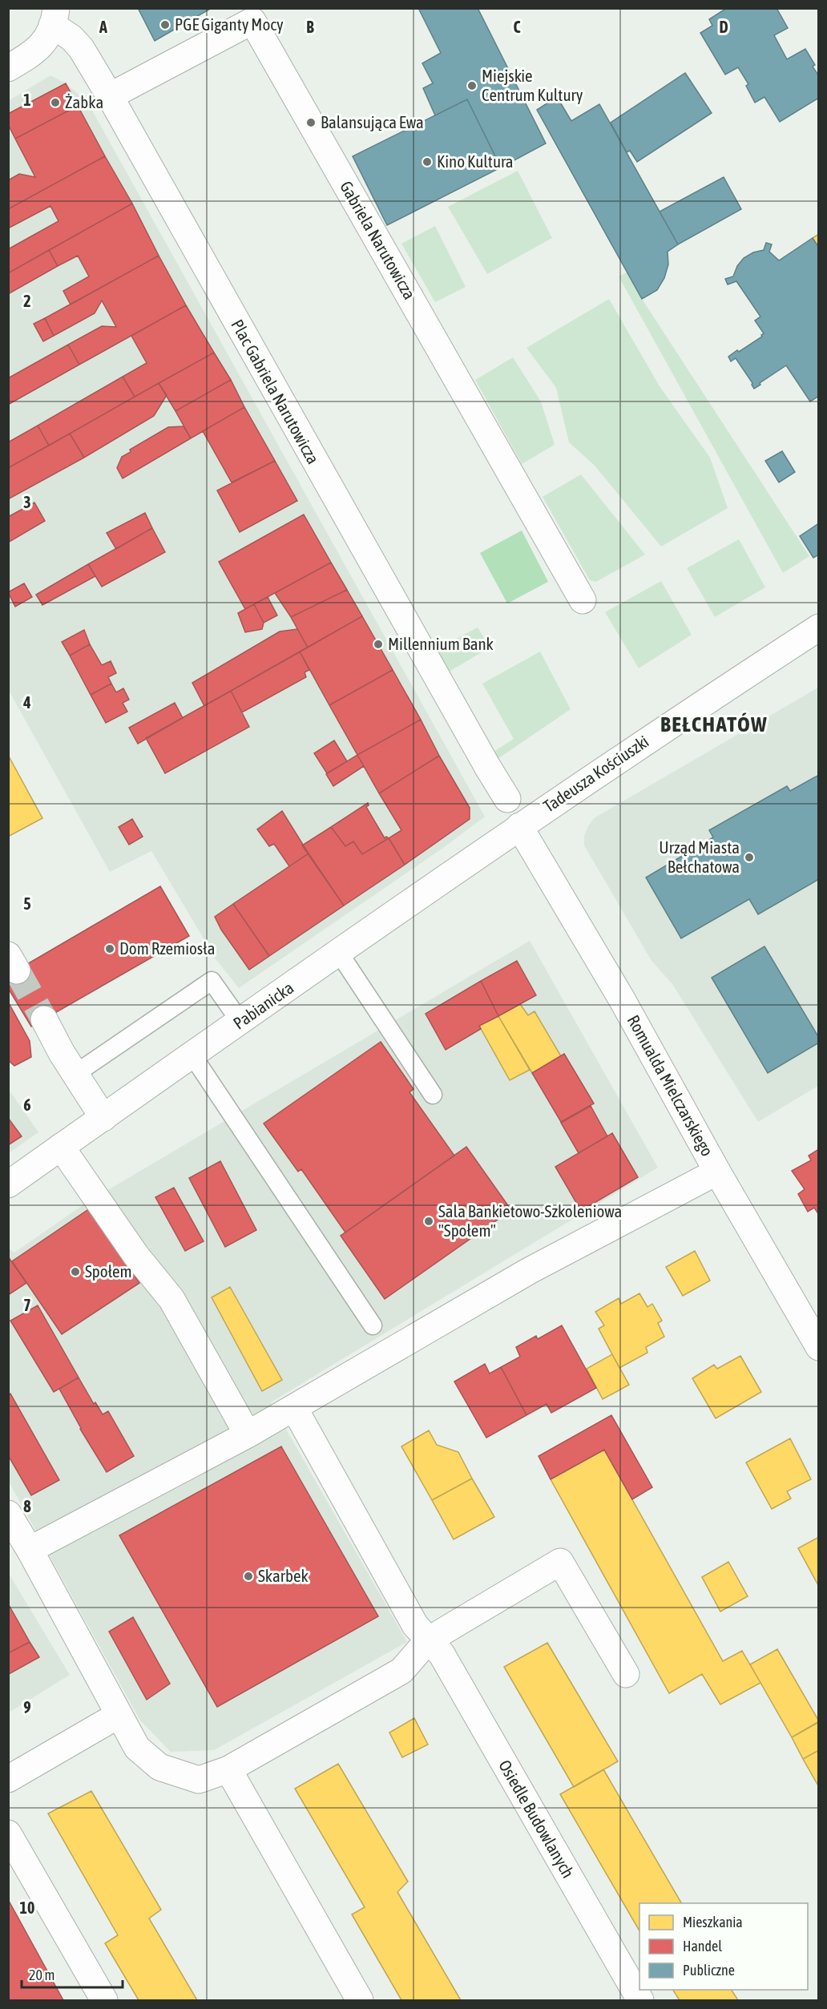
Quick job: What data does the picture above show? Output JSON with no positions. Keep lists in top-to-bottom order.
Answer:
{
  "streets": {
    "street": [
      "Gabriela Narutowicza",
      "Plac Gabriela Narutowicza",
      "Tadeusza Kościuszki",
      "Pabianicka",
      "Romualda Mielczarskiego",
      "Osiedle Budowlanych"
    ]
  },
  "crossings": [
    ["Gabriela Narutowicza", "Plac Gabriela Narutowicza"],
    ["Tadeusza Kościuszki", "Pabianicka"],
    ["Tadeusza Kościuszki", "Romualda Mielczarskiego"],
    ["Pabianicka", "Romualda Mielczarskiego"]
  ],
  "districts": ["BEŁCHATÓW"],
  "places": [
    "PGE Giganty Mocy",
    "Miejskie Centrum Kultury",
    "Żabka",
    "Balansująca Ewa",
    "Kino Kultura",
    "Millennium Bank",
    "Urząd Miasta Bełchatowa",
    "Dom Rzemiosła",
    "Sala Bankietowo-Szkoleniowa \"Społem\"",
    "Społem",
    "Skarbek"
  ],
  "legend": ["Mieszkania", "Handel", "Publiczne"],
  "scale_bar": "20 m",
  "grid": {
    "columns": [
      "A",
      "B",
      "C",
      "D"
    ],
    "rows": [
      "1",
      "2",
      "3",
      "4",
      "5",
      "6",
      "7",
      "8",
      "9",
      "10"
    ]
  }
}
